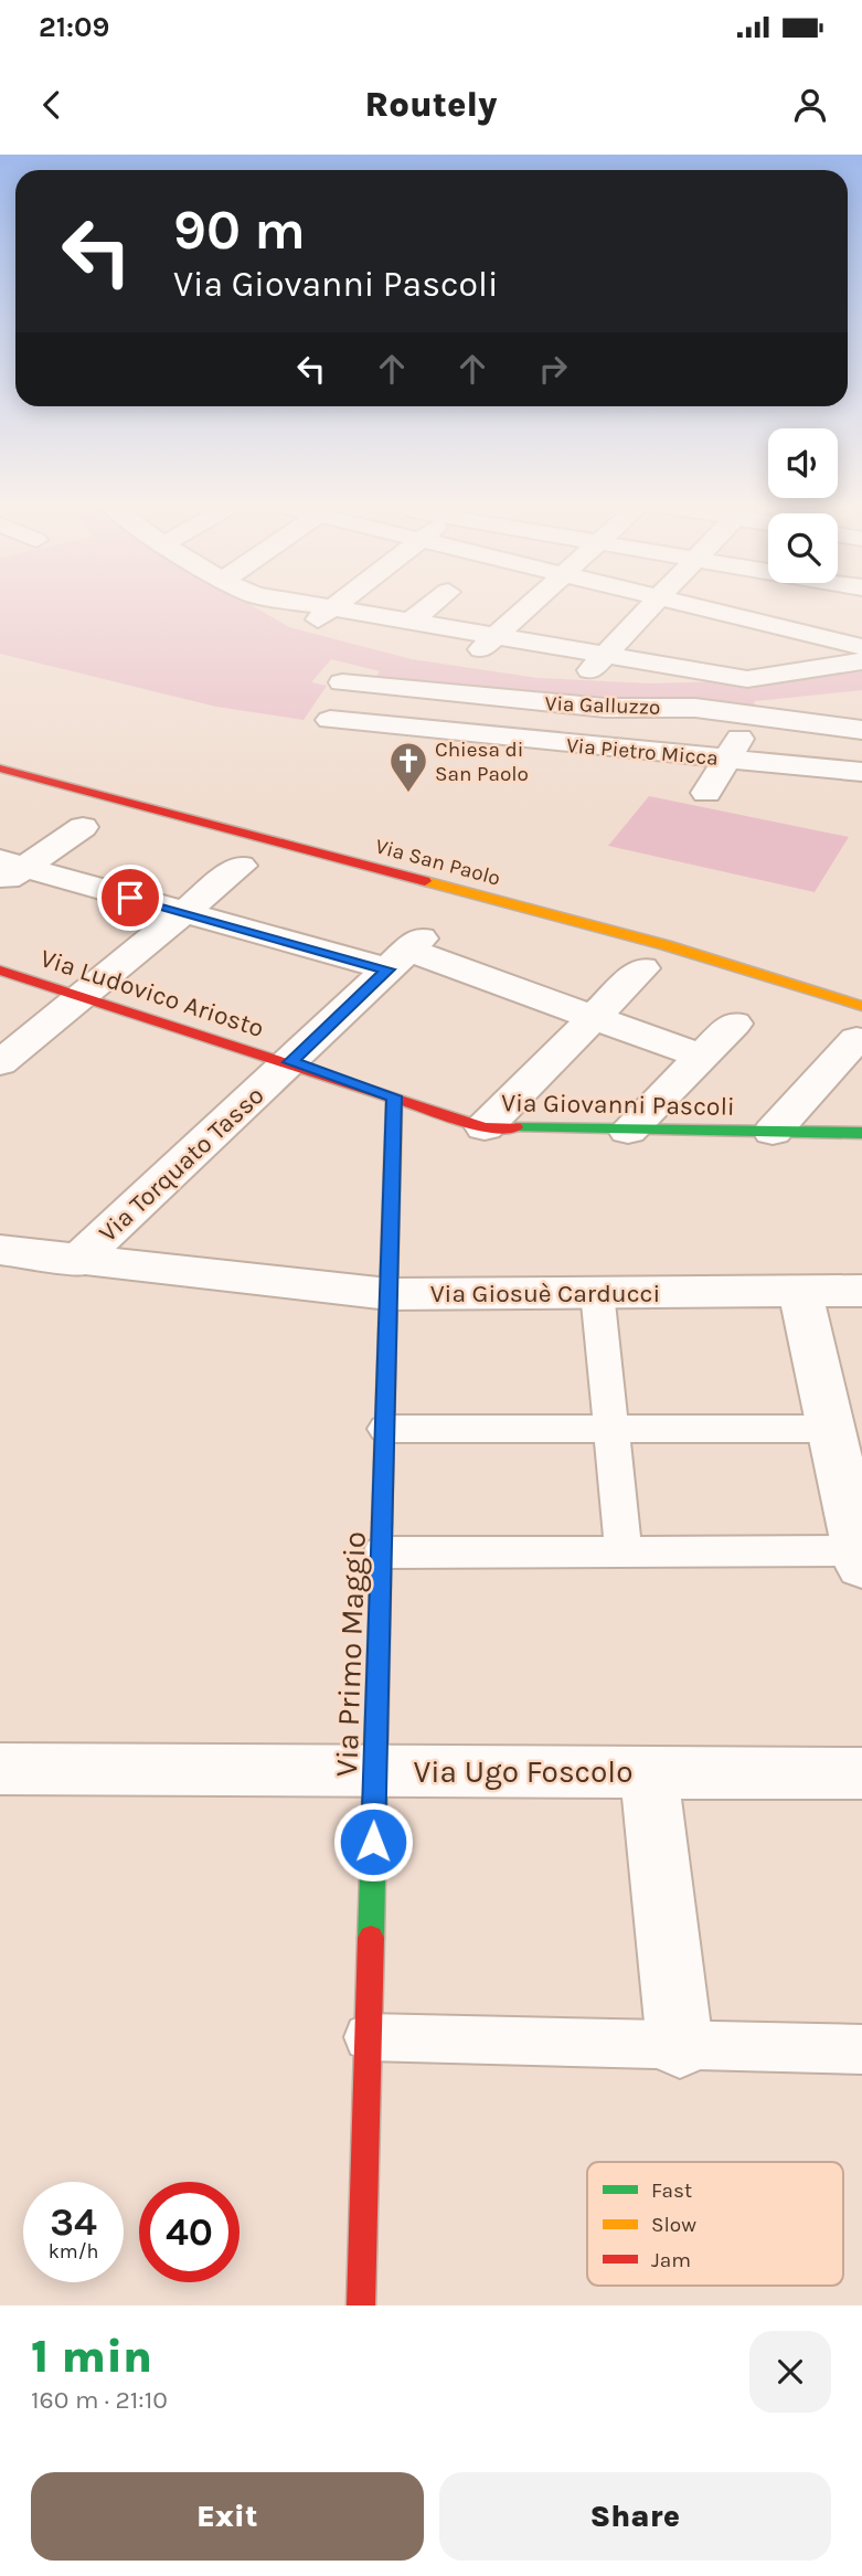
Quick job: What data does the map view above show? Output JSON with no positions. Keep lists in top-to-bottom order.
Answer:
{
  "streets": {
    "street": [
      "Via Galluzzo",
      "Via Pietro Micca",
      "Via San Paolo",
      "Via Ludovico Ariosto",
      "Via Giovanni Pascoli",
      "Via Torquato Tasso",
      "Via Giosuè Carducci",
      "Via Primo Maggio",
      "Via Ugo Foscolo"
    ]
  },
  "crossings": [
    ["Via Ludovico Ariosto", "Via Giovanni Pascoli"],
    ["Via Ludovico Ariosto", "Via Torquato Tasso"],
    ["Via Giovanni Pascoli", "Via Torquato Tasso"],
    ["Via Giovanni Pascoli", "Via Primo Maggio"],
    ["Via Torquato Tasso", "Via Giosuè Carducci"],
    ["Via Giosuè Carducci", "Via Primo Maggio"],
    ["Via Primo Maggio", "Via Ugo Foscolo"]
  ],
  "places": {
    "church": ["Chiesa di San Paolo"]
  },
  "legend": ["Fast", "Slow", "Jam"],
  "page": {
    "status": "21:09",
    "header": "Routely",
    "turn": ["90 m", "Via Giovanni Pascoli"],
    "speed": "34 km/h",
    "limit": "40",
    "heading": ["1 min", "160 m · 21:10"],
    "buttons": ["Exit", "Share"]
  }
}
